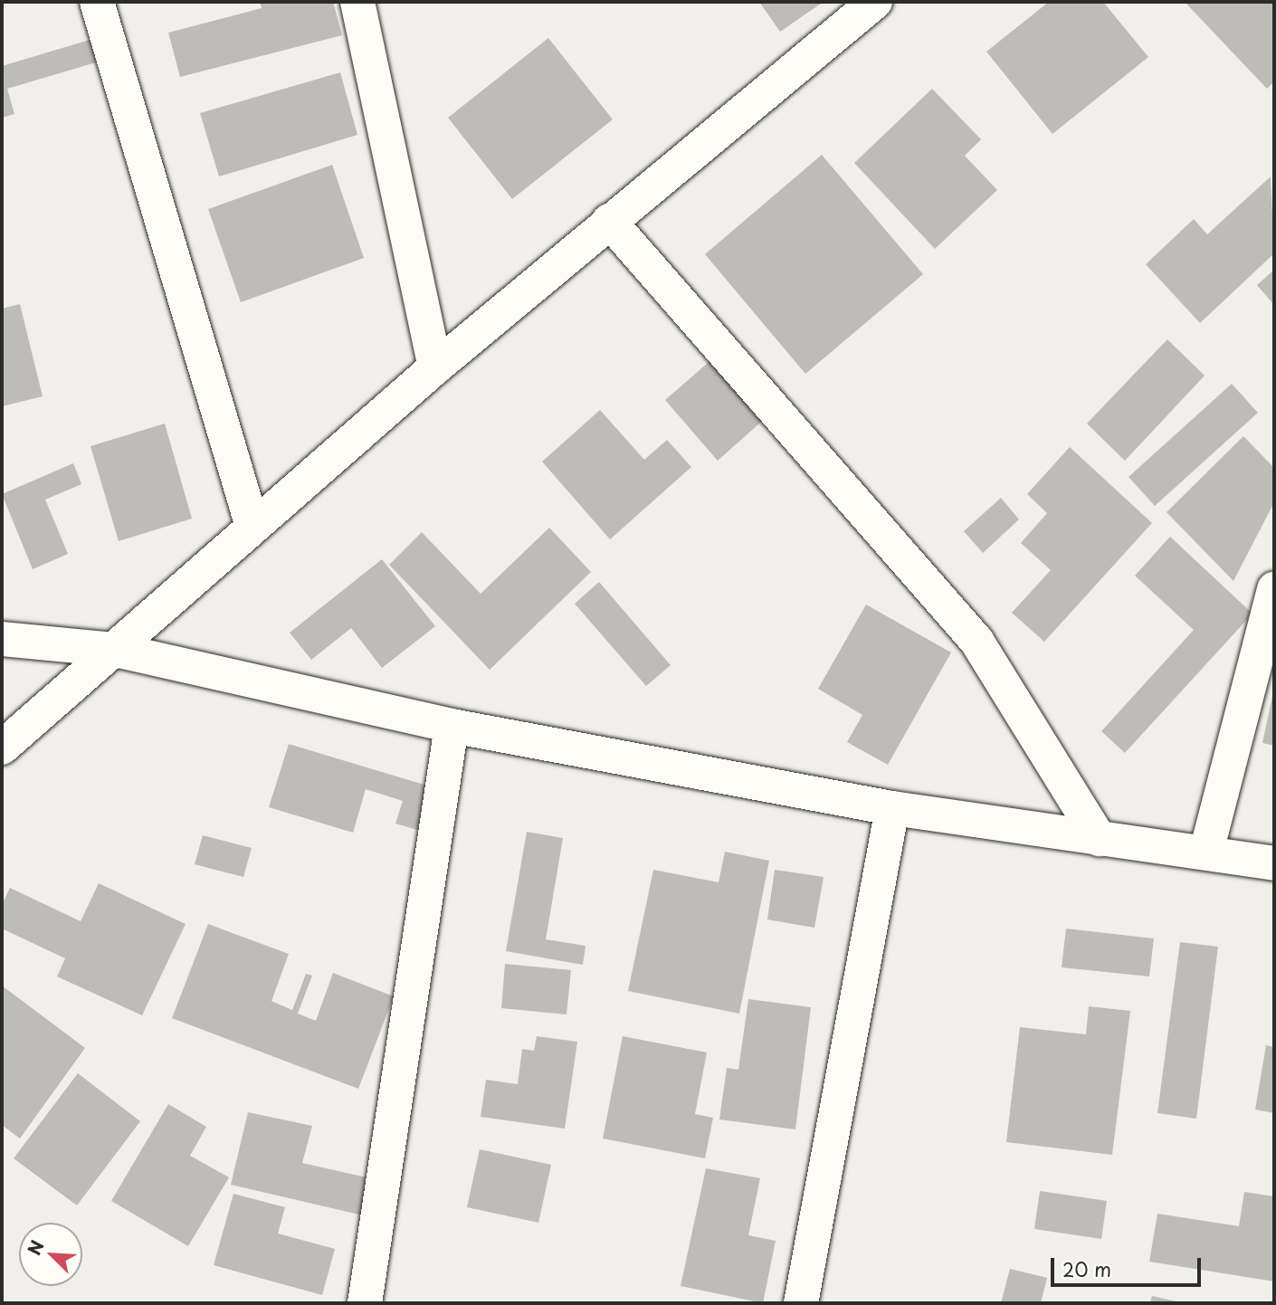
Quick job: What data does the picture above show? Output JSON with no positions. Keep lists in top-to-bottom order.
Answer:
{
  "scale_bar": "20 m",
  "north": "top left"
}
